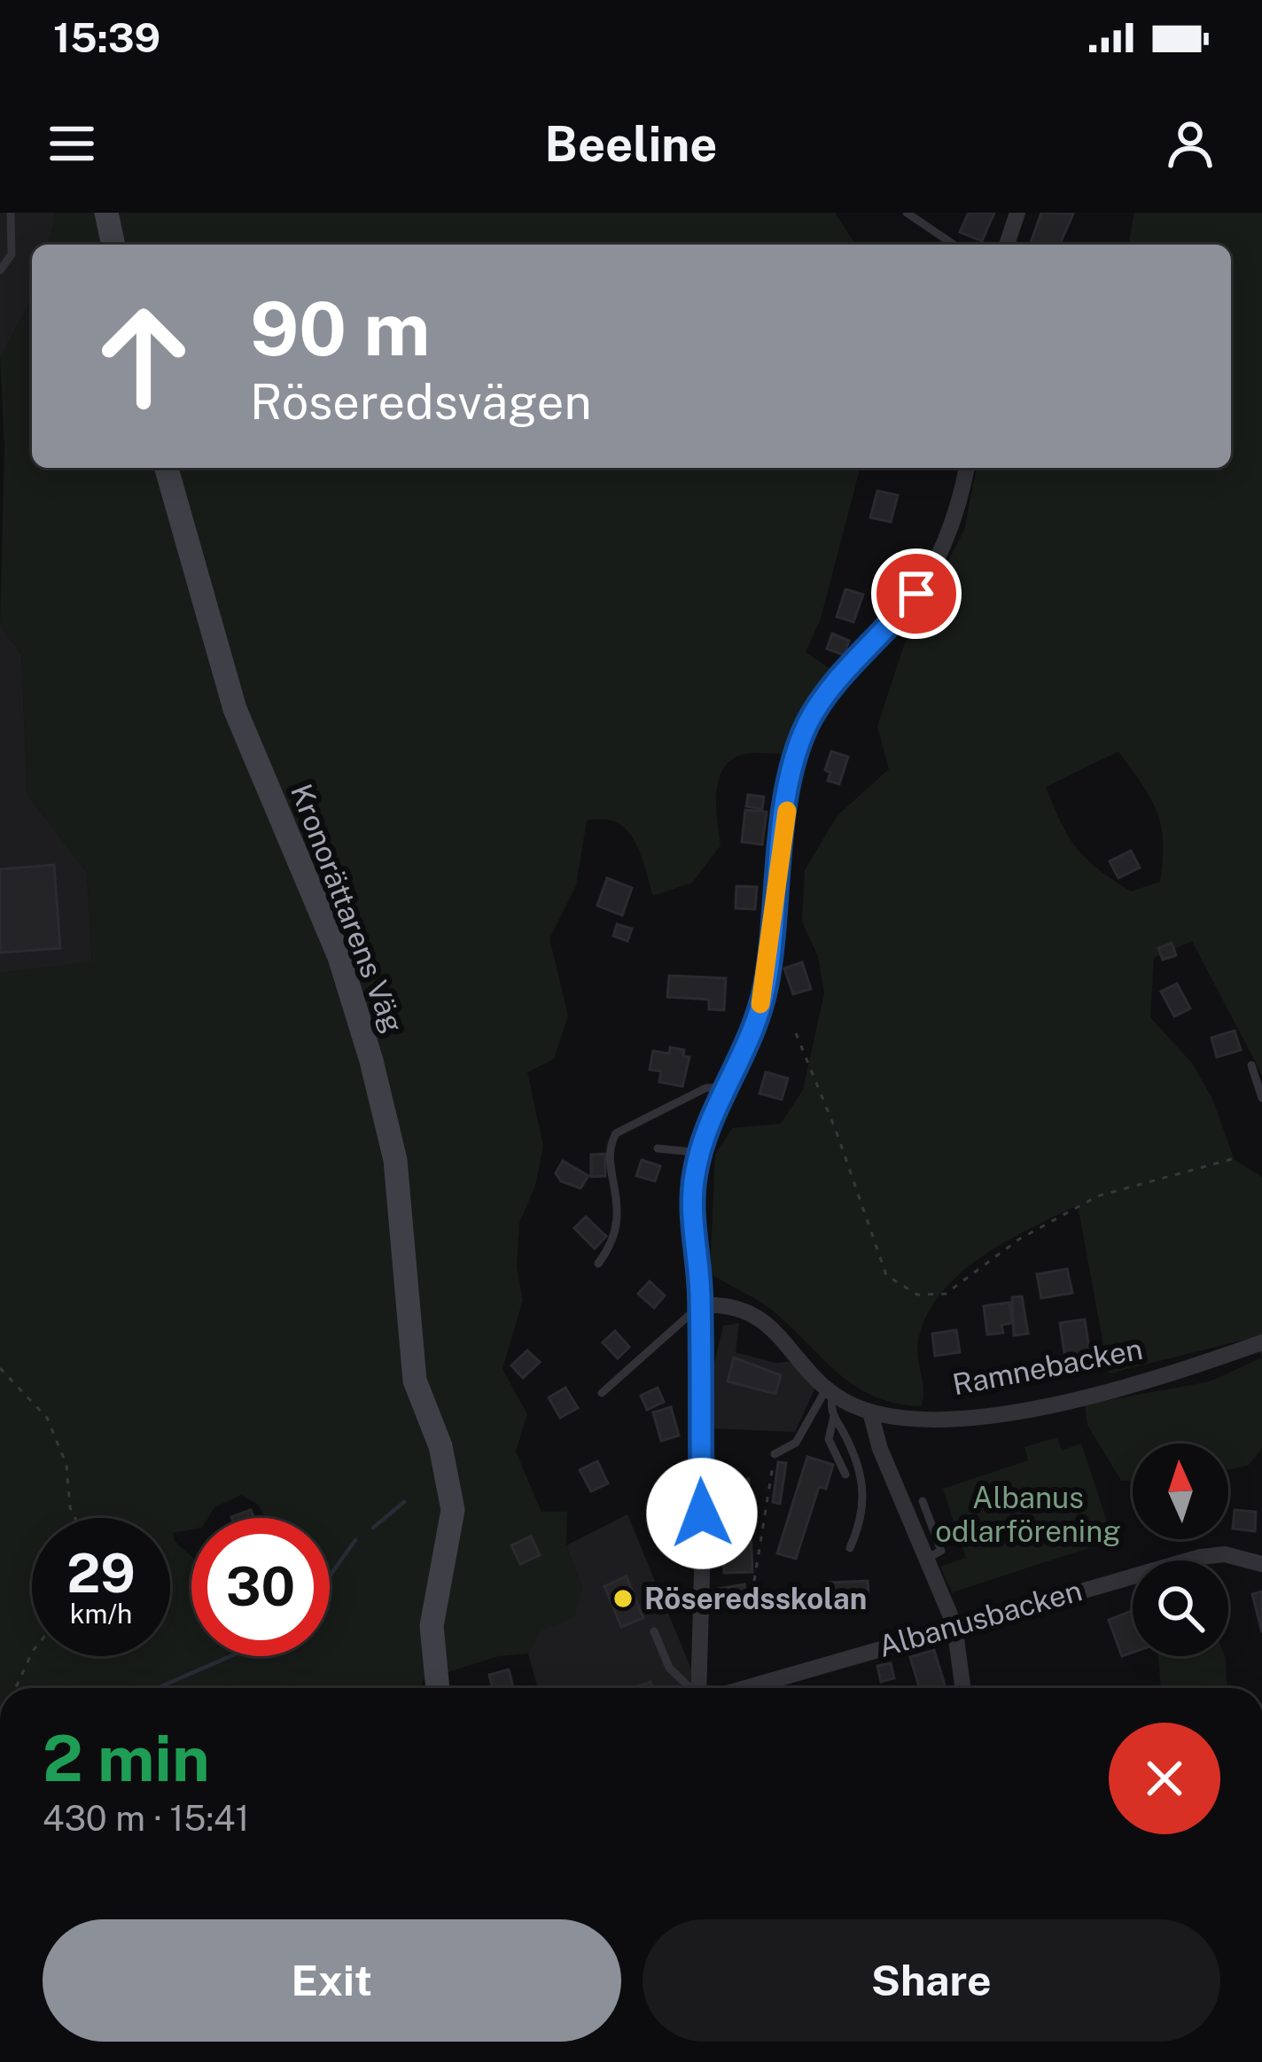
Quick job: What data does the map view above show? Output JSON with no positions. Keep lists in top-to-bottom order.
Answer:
{
  "streets": {
    "street": ["Kronorättarens Väg", "Ramnebacken", "Albanusbacken"]
  },
  "parks": ["Albanus odlarförening"],
  "places": ["Röseredsskolan"],
  "north": "top",
  "page": {
    "status": "15:39",
    "header": "Beeline",
    "turn": ["90 m", "Röseredsvägen"],
    "speed": "29 km/h",
    "limit": "30",
    "heading": ["2 min", "430 m · 15:41"],
    "buttons": ["Exit", "Share"]
  }
}
